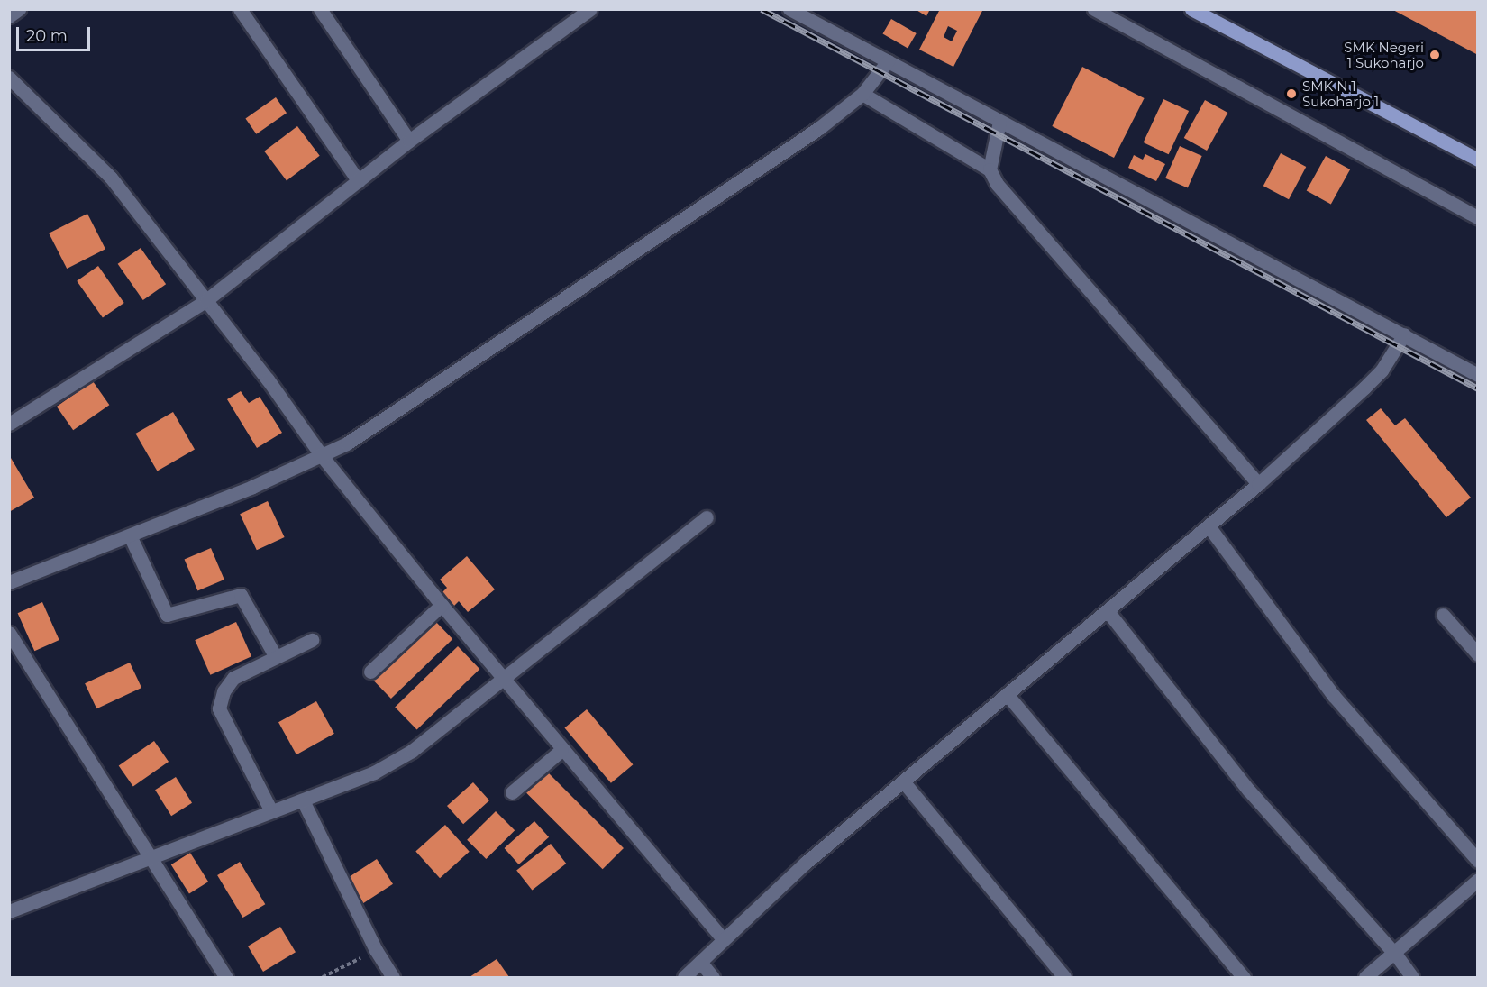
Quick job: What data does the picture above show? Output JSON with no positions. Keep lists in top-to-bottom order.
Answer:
{
  "places": ["SMK Negeri 1 Sukoharjo", "SMK N 1 Sukoharjo 1"],
  "scale_bar": "20 m"
}
